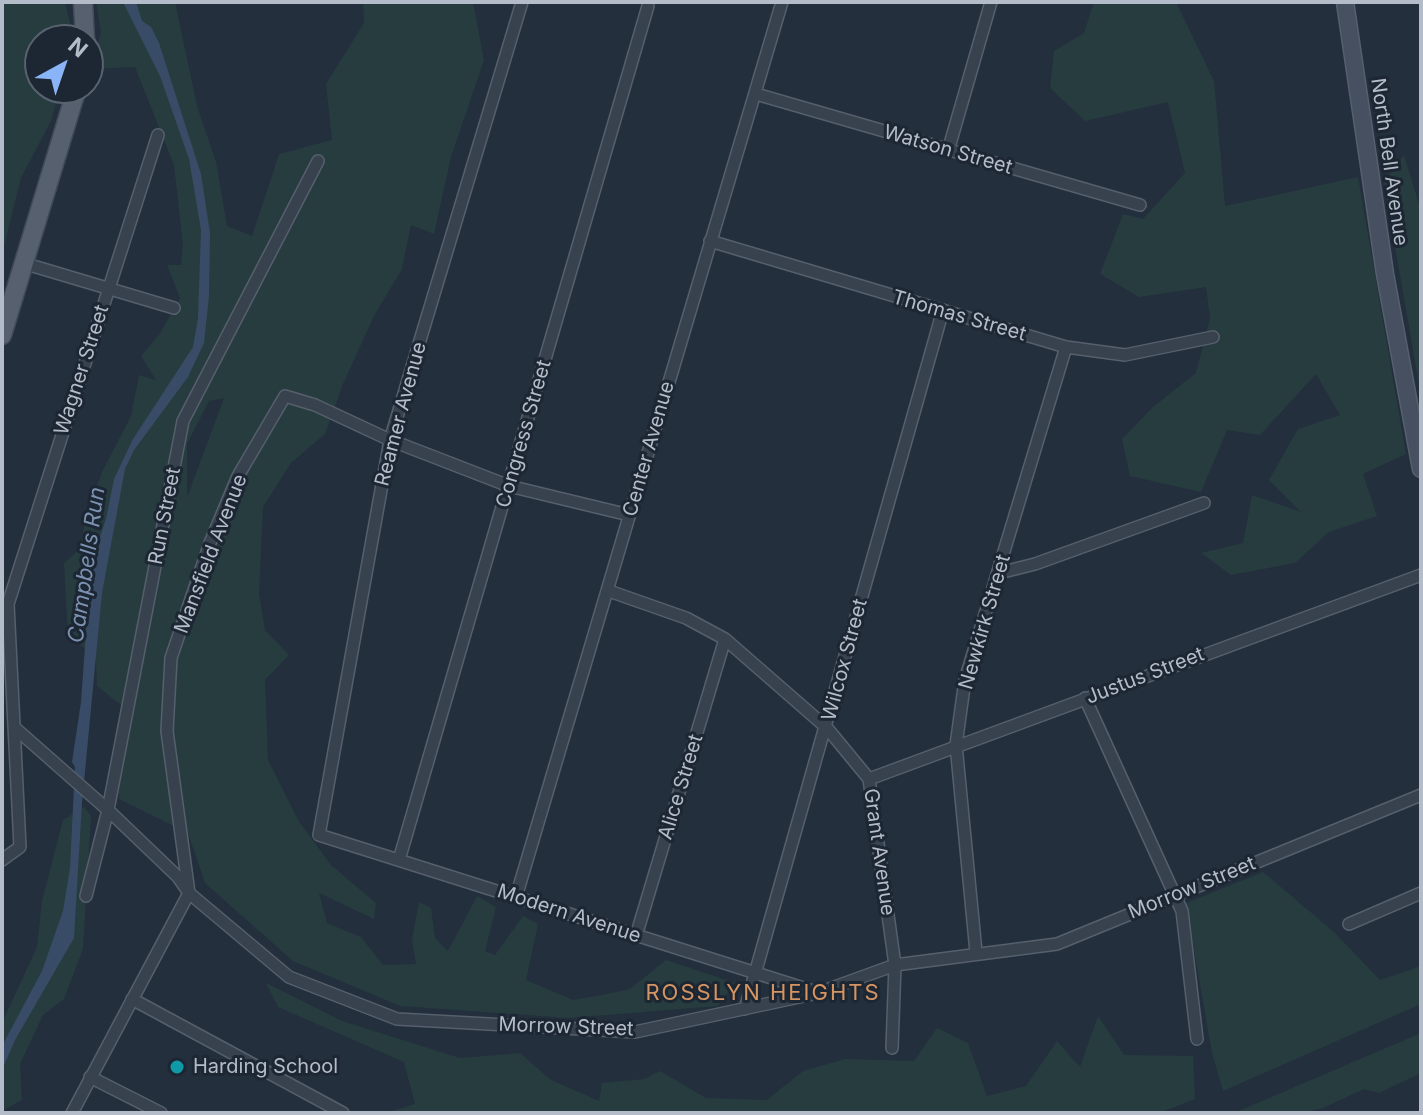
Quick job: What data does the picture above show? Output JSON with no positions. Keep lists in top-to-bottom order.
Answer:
{
  "streets": {
    "street": [
      "Watson Street",
      "North Bell Avenue",
      "Thomas Street",
      "Wagner Street",
      "Reamer Avenue",
      "Congress Street",
      "Center Avenue",
      "Run Street",
      "Mansfield Avenue",
      "Newkirk Street",
      "Wilcox Street",
      "Justus Street",
      "Alice Street",
      "Grant Avenue",
      "Morrow Street",
      "Modern Avenue"
    ]
  },
  "crossings": [
    ["Watson Street", "Center Avenue"],
    ["Thomas Street", "Center Avenue"],
    ["Thomas Street", "Newkirk Street"],
    ["Thomas Street", "Wilcox Street"],
    ["Wagner Street", "Morrow Street"],
    ["Reamer Avenue", "Mansfield Avenue"],
    ["Reamer Avenue", "Modern Avenue"],
    ["Congress Street", "Mansfield Avenue"],
    ["Congress Street", "Modern Avenue"],
    ["Center Avenue", "Mansfield Avenue"],
    ["Center Avenue", "Grant Avenue"],
    ["Center Avenue", "Modern Avenue"],
    ["Run Street", "Morrow Street"],
    ["Mansfield Avenue", "Morrow Street"],
    ["Newkirk Street", "Justus Street"],
    ["Newkirk Street", "Morrow Street"],
    ["Wilcox Street", "Grant Avenue"],
    ["Wilcox Street", "Morrow Street"],
    ["Wilcox Street", "Modern Avenue"],
    ["Justus Street", "Grant Avenue"],
    ["Alice Street", "Grant Avenue"],
    ["Alice Street", "Modern Avenue"],
    ["Grant Avenue", "Morrow Street"],
    ["Morrow Street", "Modern Avenue"]
  ],
  "districts": ["ROSSLYN HEIGHTS"],
  "water": ["Campbells Run"],
  "places": ["Harding School"],
  "north": "top right"
}
